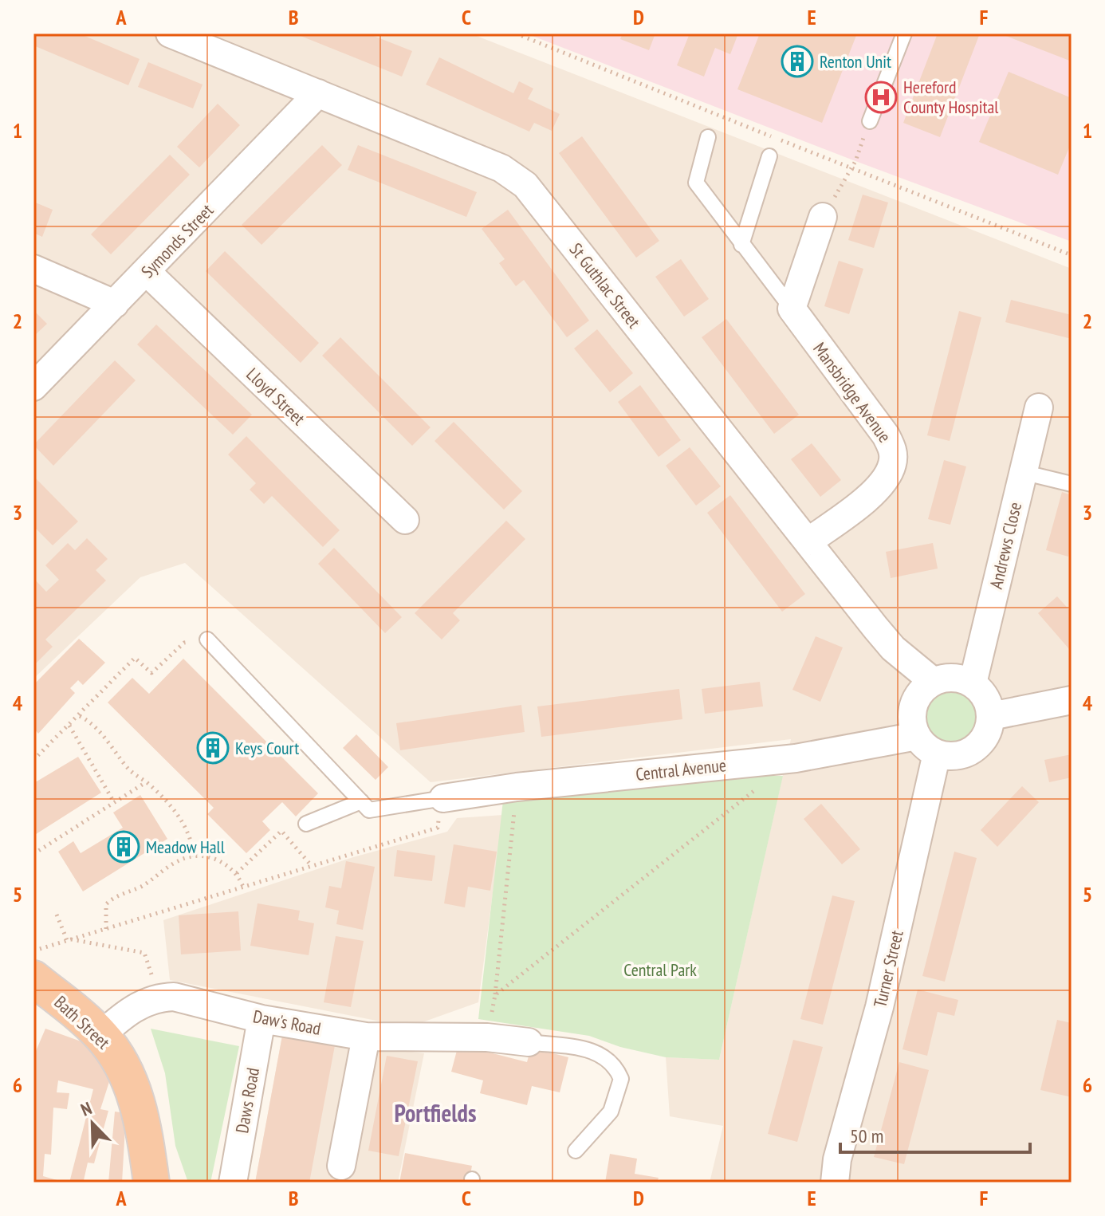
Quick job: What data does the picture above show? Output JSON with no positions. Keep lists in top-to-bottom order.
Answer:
{
  "streets": {
    "highway": ["Bath Street"],
    "street": [
      "Symonds Street",
      "St Guthlac Street",
      "Mansbridge Avenue",
      "Lloyd Street",
      "Andrews Close",
      "Central Avenue",
      "Turner Street",
      "Daw's Road",
      "Daws Road"
    ]
  },
  "crossings": [
    ["Symonds Street", "St Guthlac Street"],
    ["Symonds Street", "Lloyd Street"],
    ["St Guthlac Street", "Mansbridge Avenue"],
    ["St Guthlac Street", "Andrews Close"],
    ["St Guthlac Street", "Central Avenue"],
    ["St Guthlac Street", "Turner Street"],
    ["Andrews Close", "Central Avenue"],
    ["Andrews Close", "Turner Street"],
    ["Central Avenue", "Turner Street"],
    ["Bath Street", "Daw's Road"],
    ["Daw's Road", "Daws Road"]
  ],
  "districts": ["Portfields"],
  "parks": ["Central Park"],
  "places": {
    "building": ["Renton Unit", "Keys Court", "Meadow Hall"],
    "hospital": ["Hereford County Hospital"]
  },
  "scale_bar": "50 m",
  "north": "top left",
  "grid": {
    "columns": [
      "A",
      "B",
      "C",
      "D",
      "E",
      "F"
    ],
    "rows": [
      "1",
      "2",
      "3",
      "4",
      "5",
      "6"
    ]
  }
}
